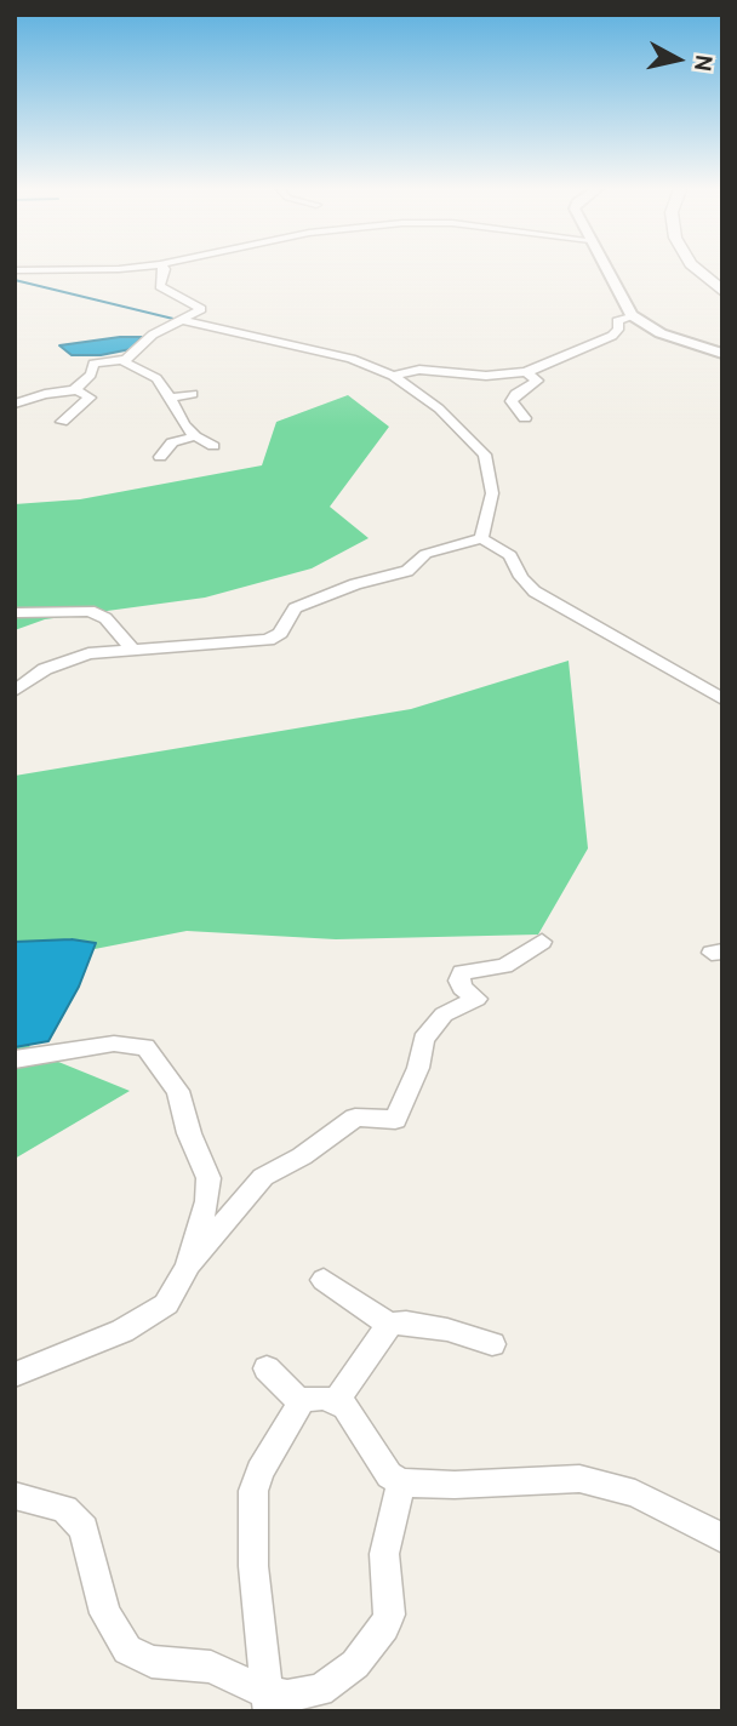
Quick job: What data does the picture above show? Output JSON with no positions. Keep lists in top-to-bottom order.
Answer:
{
  "north": "right"
}
